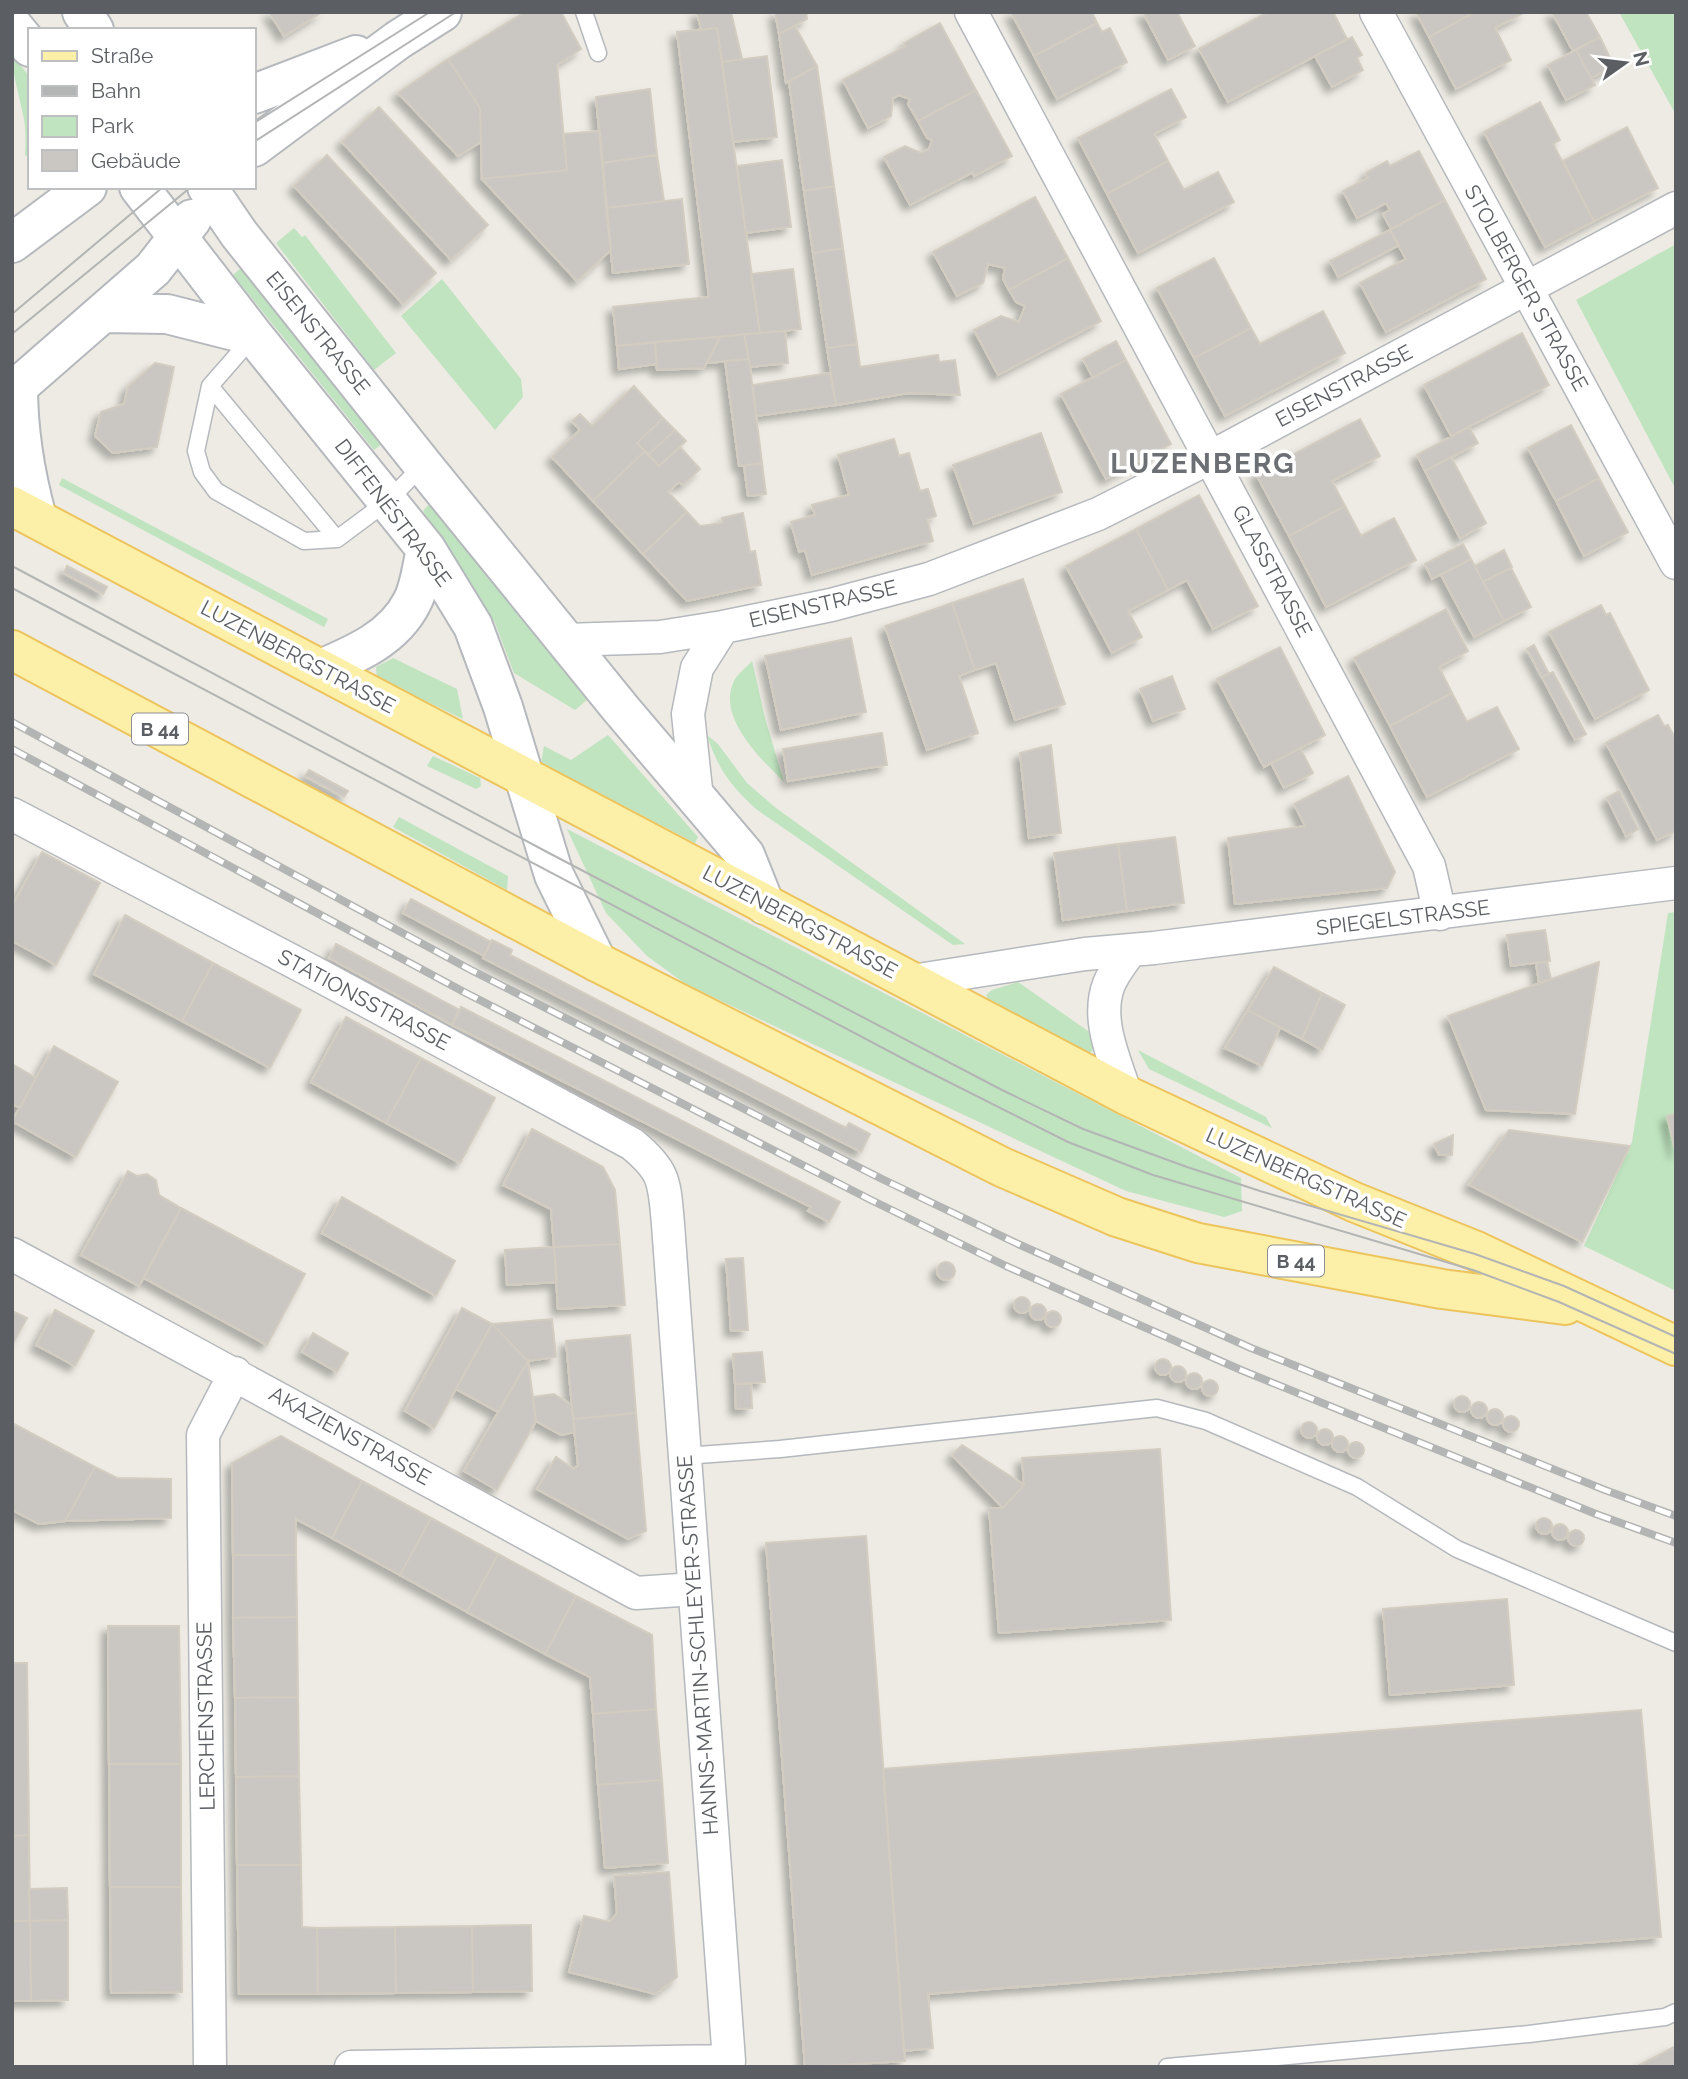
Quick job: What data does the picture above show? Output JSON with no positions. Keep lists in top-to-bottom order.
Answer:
{
  "streets": {
    "main road": ["LUZENBERGSTRASSE", "B 44"],
    "street": [
      "STOLBERGER STRASSE",
      "EISENSTRASSE",
      "DIFFENÉSTRASSE",
      "GLASSTRASSE",
      "SPIEGELSTRASSE",
      "STATIONSSTRASSE",
      "AKAZIENSTRASSE",
      "HANNS-MARTIN-SCHLEYER-STRASSE",
      "LERCHENSTRASSE"
    ]
  },
  "crossings": [
    ["STOLBERGER STRASSE", "EISENSTRASSE"],
    ["EISENSTRASSE", "GLASSTRASSE"],
    ["EISENSTRASSE", "LUZENBERGSTRASSE"],
    ["DIFFENÉSTRASSE", "LUZENBERGSTRASSE"],
    ["GLASSTRASSE", "SPIEGELSTRASSE"],
    ["LUZENBERGSTRASSE", "SPIEGELSTRASSE"],
    ["STATIONSSTRASSE", "HANNS-MARTIN-SCHLEYER-STRASSE"],
    ["AKAZIENSTRASSE", "HANNS-MARTIN-SCHLEYER-STRASSE"],
    ["AKAZIENSTRASSE", "LERCHENSTRASSE"]
  ],
  "districts": ["LUZENBERG"],
  "legend": [
    "Straße",
    "Bahn",
    "Park",
    "Gebäude"
  ],
  "north": "right"
}
